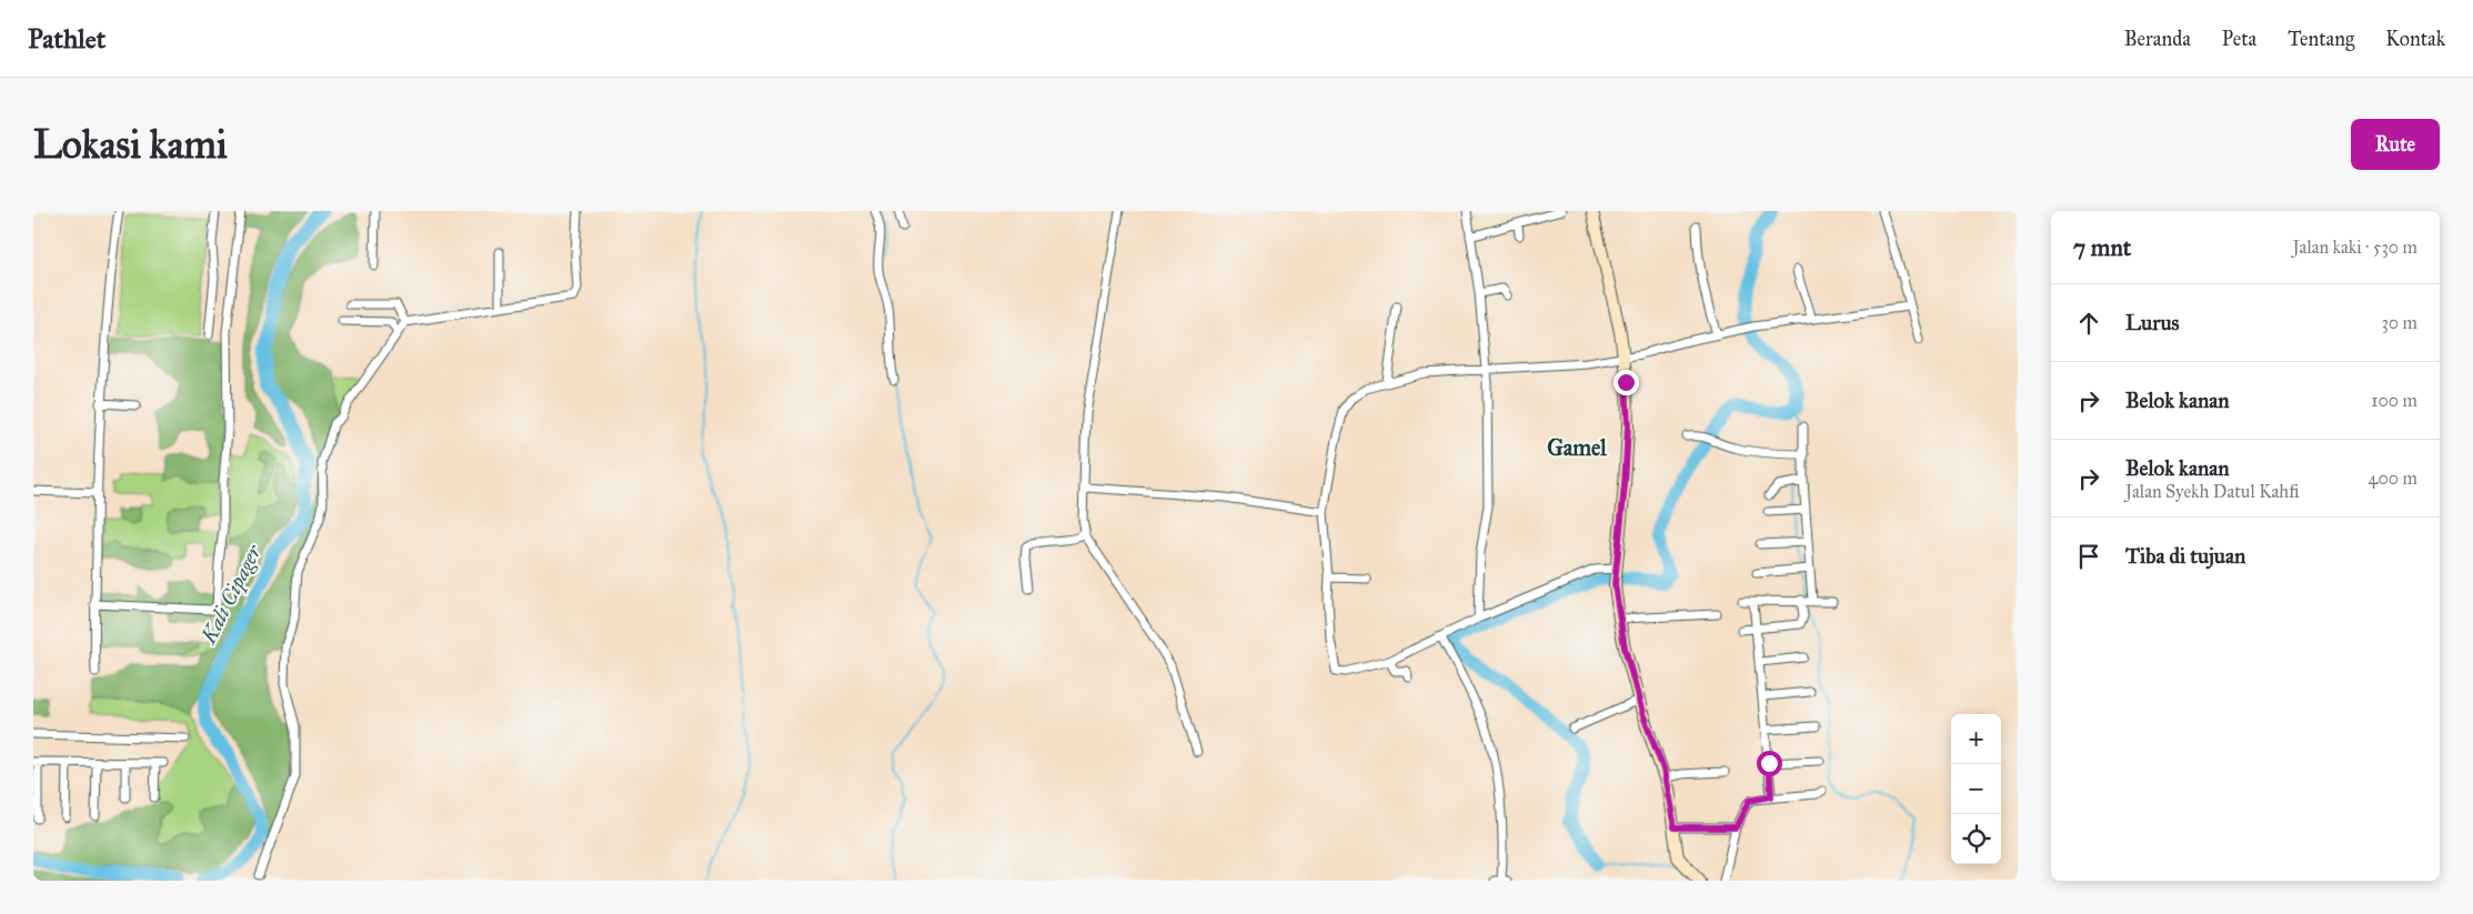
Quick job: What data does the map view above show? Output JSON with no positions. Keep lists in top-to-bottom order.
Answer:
{
  "districts": ["Gamel"],
  "water": ["Kali Cipager"],
  "page": {
    "header": "Pathlet",
    "nav": [
      "Beranda",
      "Peta",
      "Tentang",
      "Kontak"
    ],
    "buttons": "Rute",
    "title": "Lokasi kami",
    "heading": ["7 mnt", "Jalan kaki · 530 m"],
    "list": [
      ["Lurus", "30 m"],
      ["Belok kanan", "100 m"],
      ["Belok kanan", "Jalan Syekh Datul Kahfi", "400 m"],
      "Tiba di tujuan"
    ],
    "map_buttons": ["+", "−"]
  }
}
